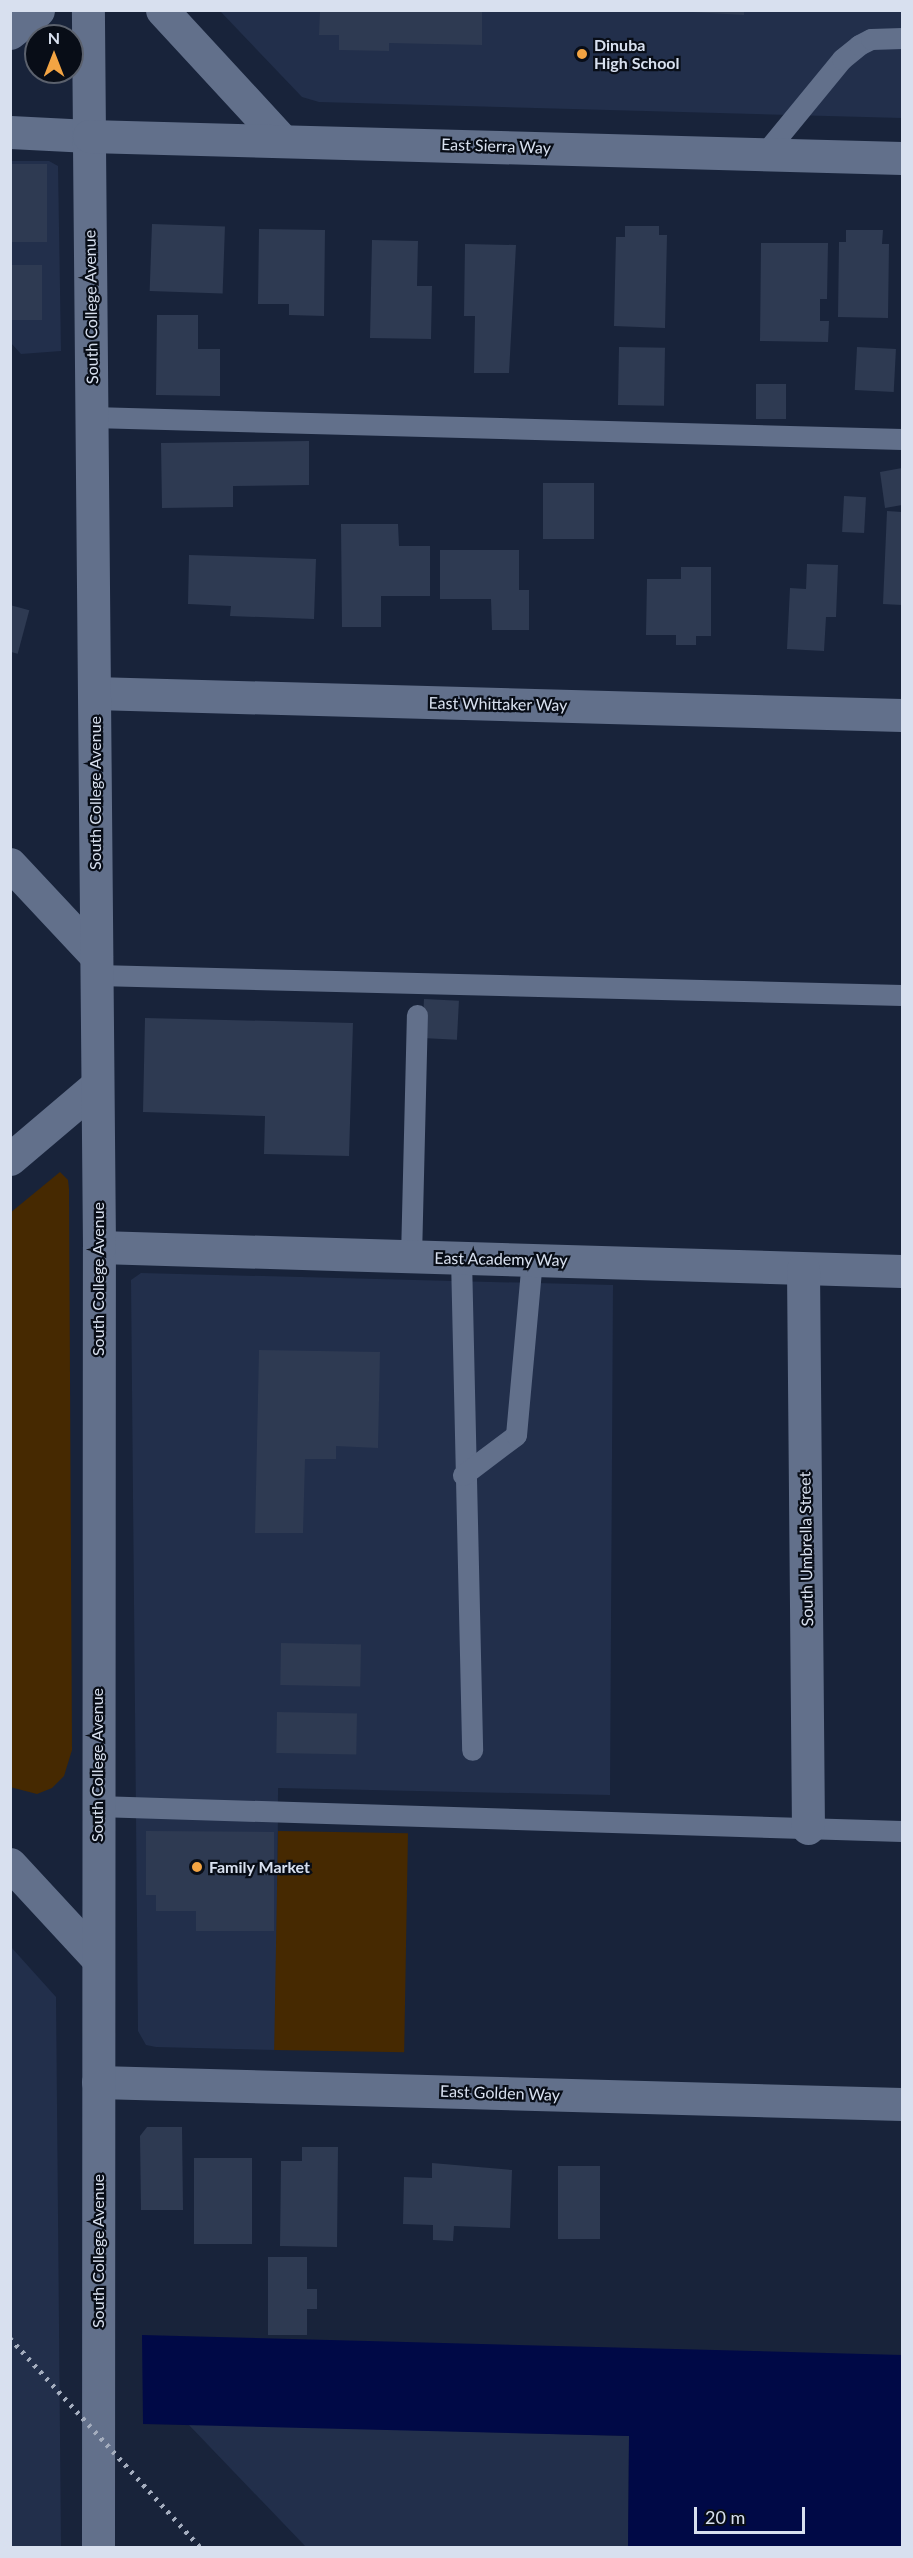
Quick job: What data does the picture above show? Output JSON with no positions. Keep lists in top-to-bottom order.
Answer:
{
  "streets": {
    "street": [
      "East Sierra Way",
      "South College Avenue",
      "East Whittaker Way",
      "East Academy Way",
      "South Umbrella Street",
      "East Golden Way"
    ]
  },
  "crossings": [
    ["East Sierra Way", "South College Avenue"],
    ["South College Avenue", "East Whittaker Way"],
    ["South College Avenue", "East Academy Way"],
    ["South College Avenue", "East Golden Way"],
    ["East Academy Way", "South Umbrella Street"]
  ],
  "places": ["Dinuba High School", "Family Market"],
  "scale_bar": "20 m",
  "north": "top"
}
